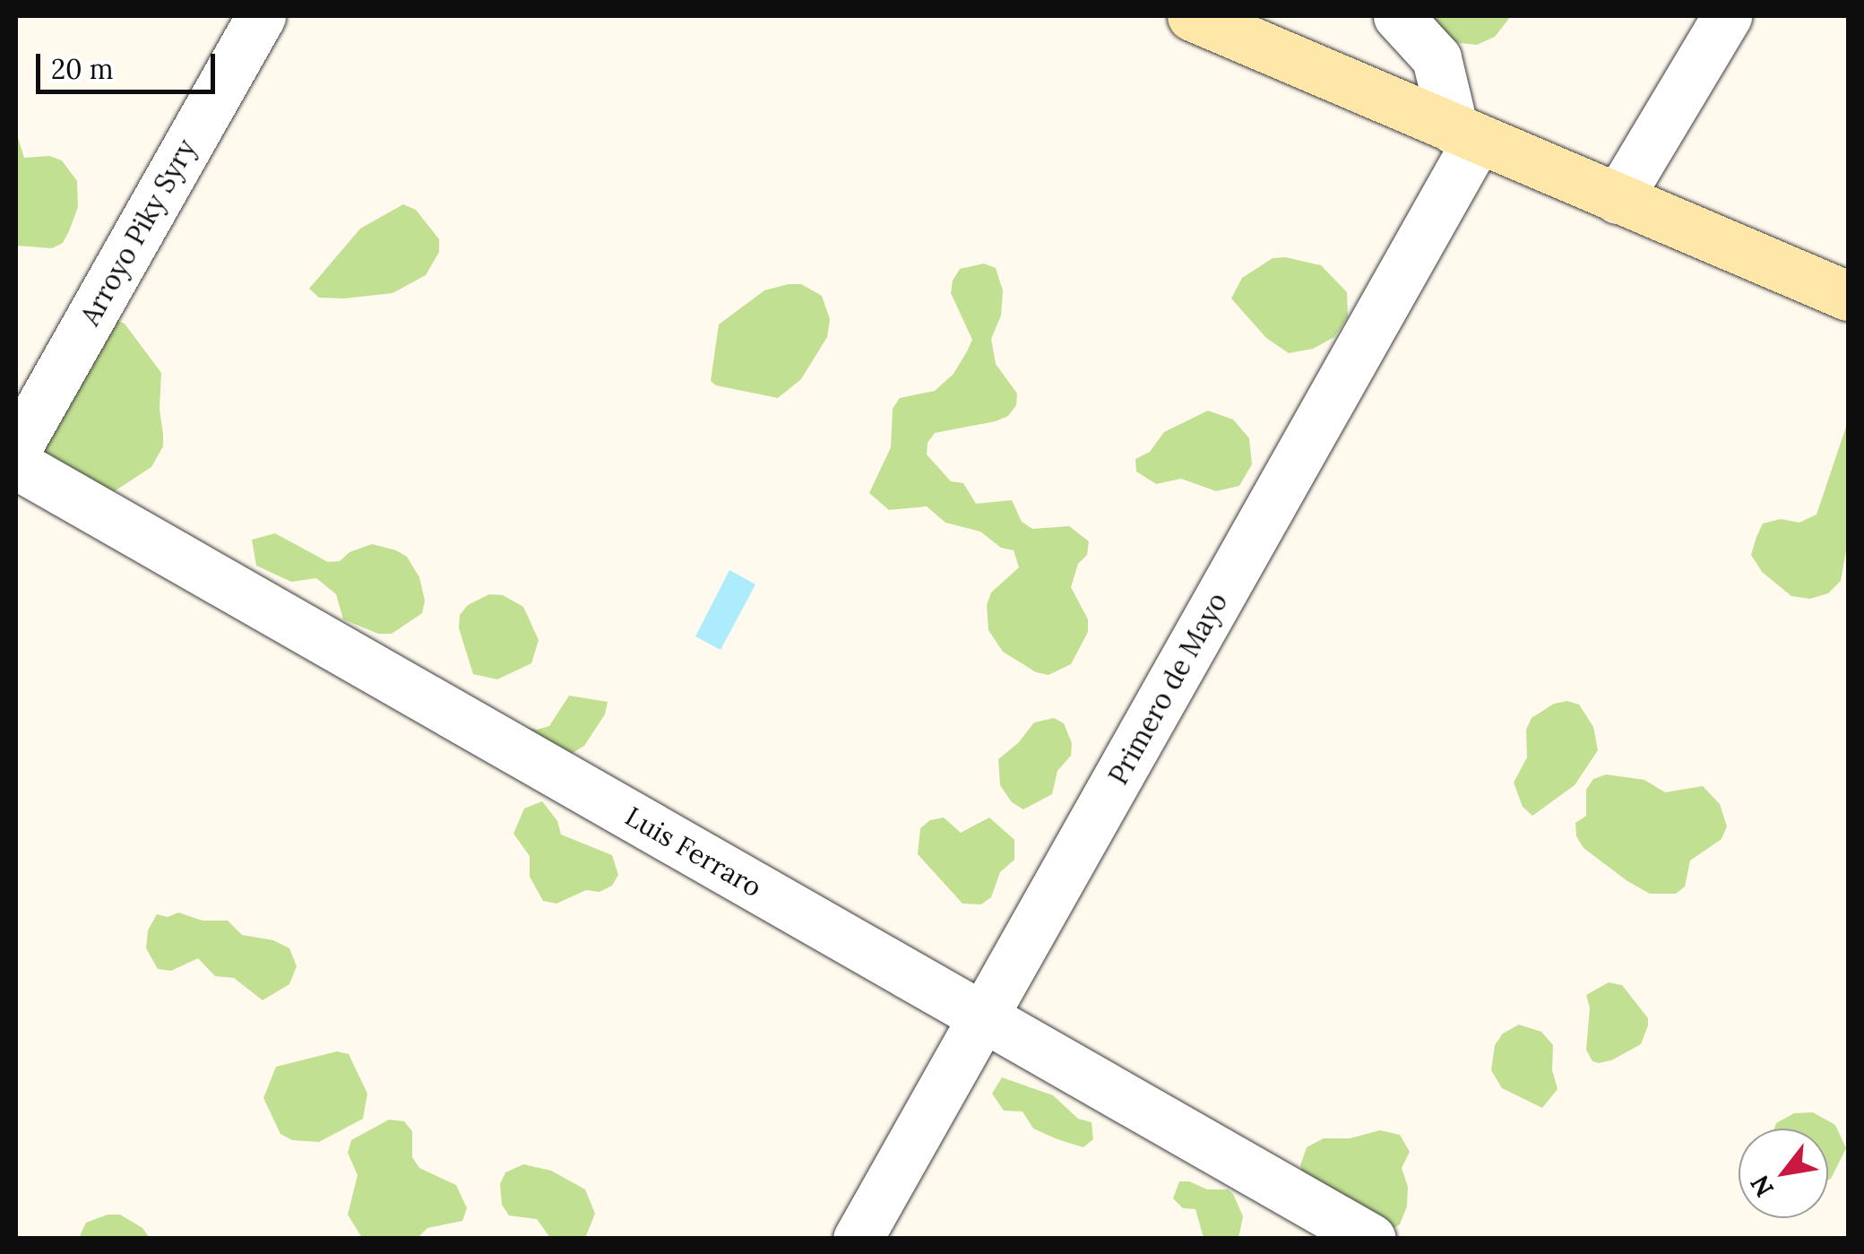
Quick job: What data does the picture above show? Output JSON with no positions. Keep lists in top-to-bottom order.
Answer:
{
  "streets": {
    "street": ["Arroyo Piky Syry", "Primero de Mayo", "Luis Ferraro"]
  },
  "crossings": [
    ["Primero de Mayo", "Luis Ferraro"]
  ],
  "scale_bar": "20 m",
  "north": "bottom left"
}
